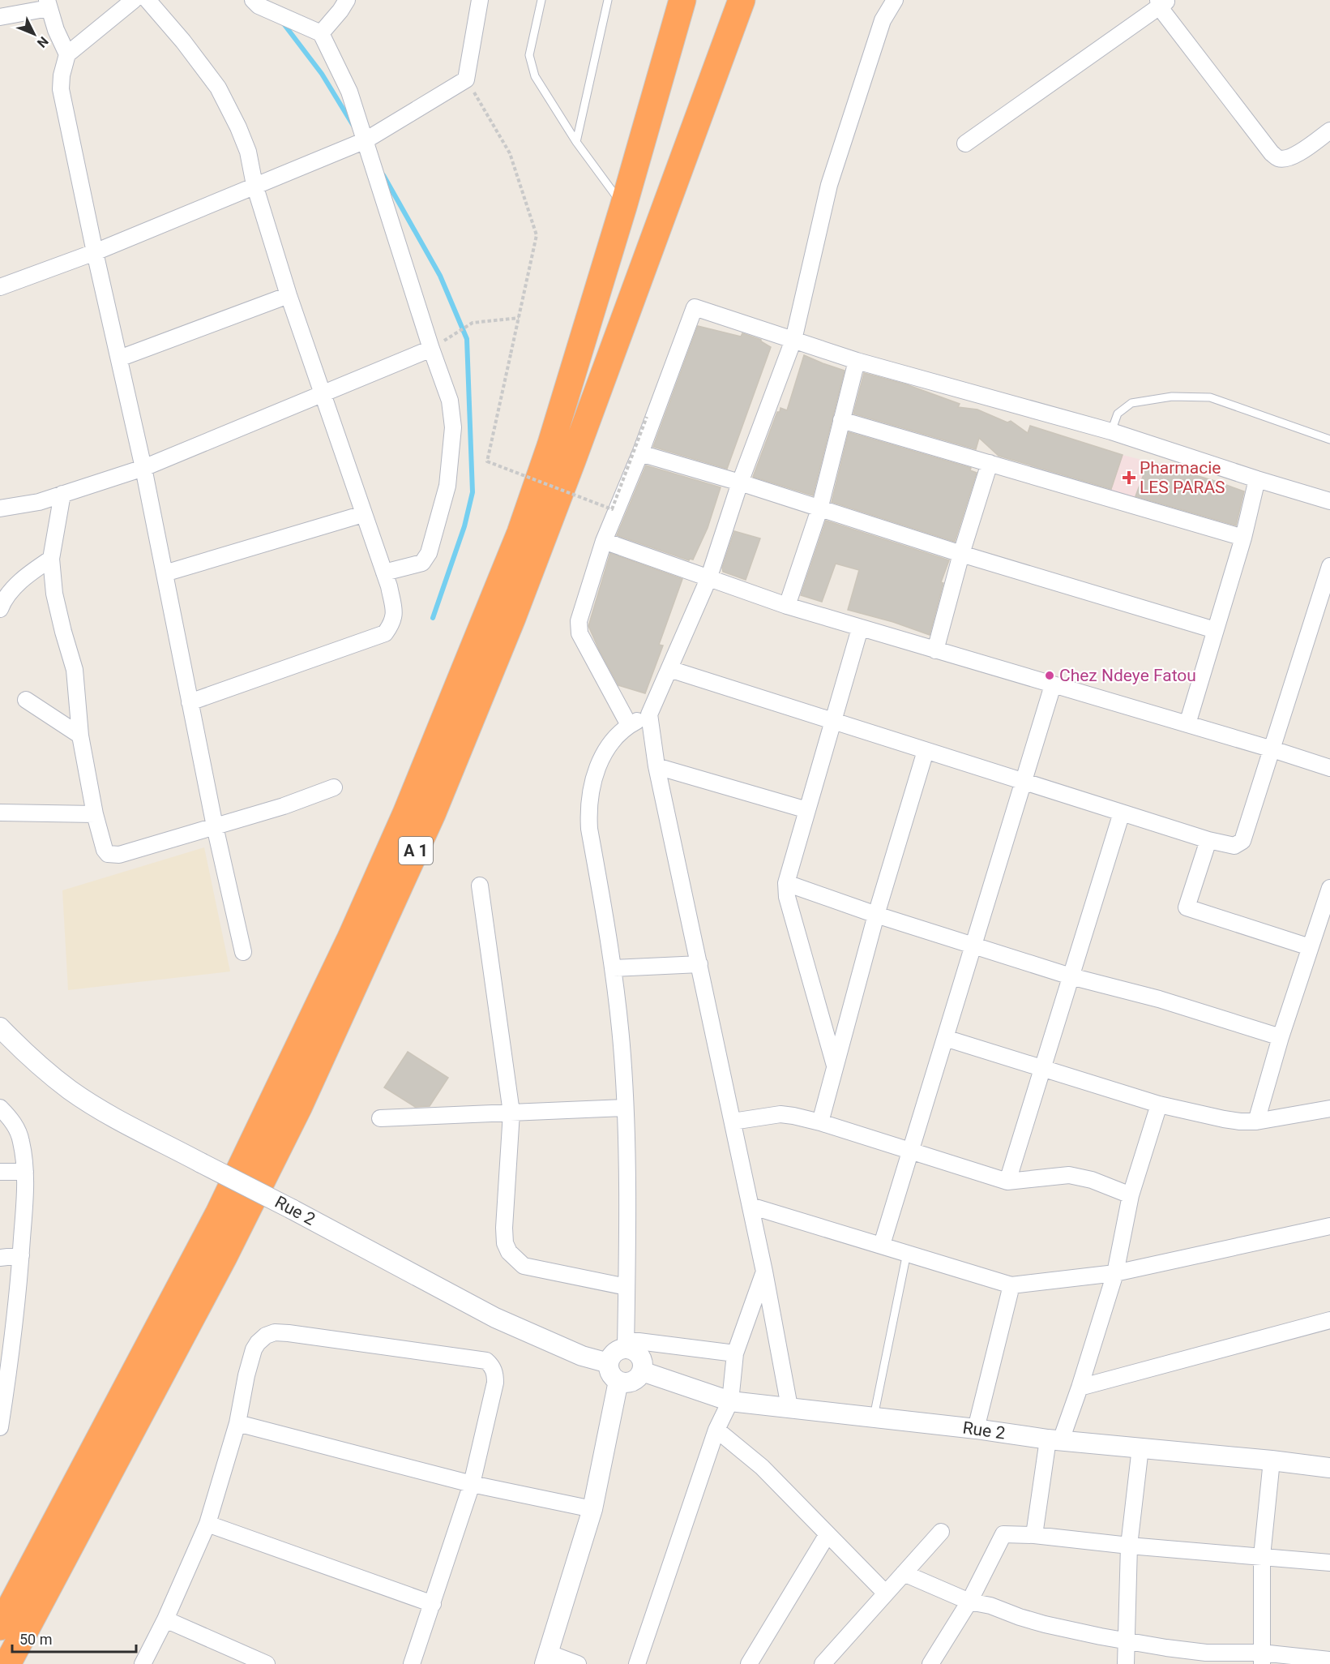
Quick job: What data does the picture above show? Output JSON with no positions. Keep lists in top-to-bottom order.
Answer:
{
  "streets": {
    "highway": ["A 1"],
    "street": ["Rue 2"]
  },
  "places": {
    "health": ["Pharmacie LES PARAS"],
    "other": ["Chez Ndeye Fatou"]
  },
  "scale_bar": "50 m",
  "north": "bottom right"
}
